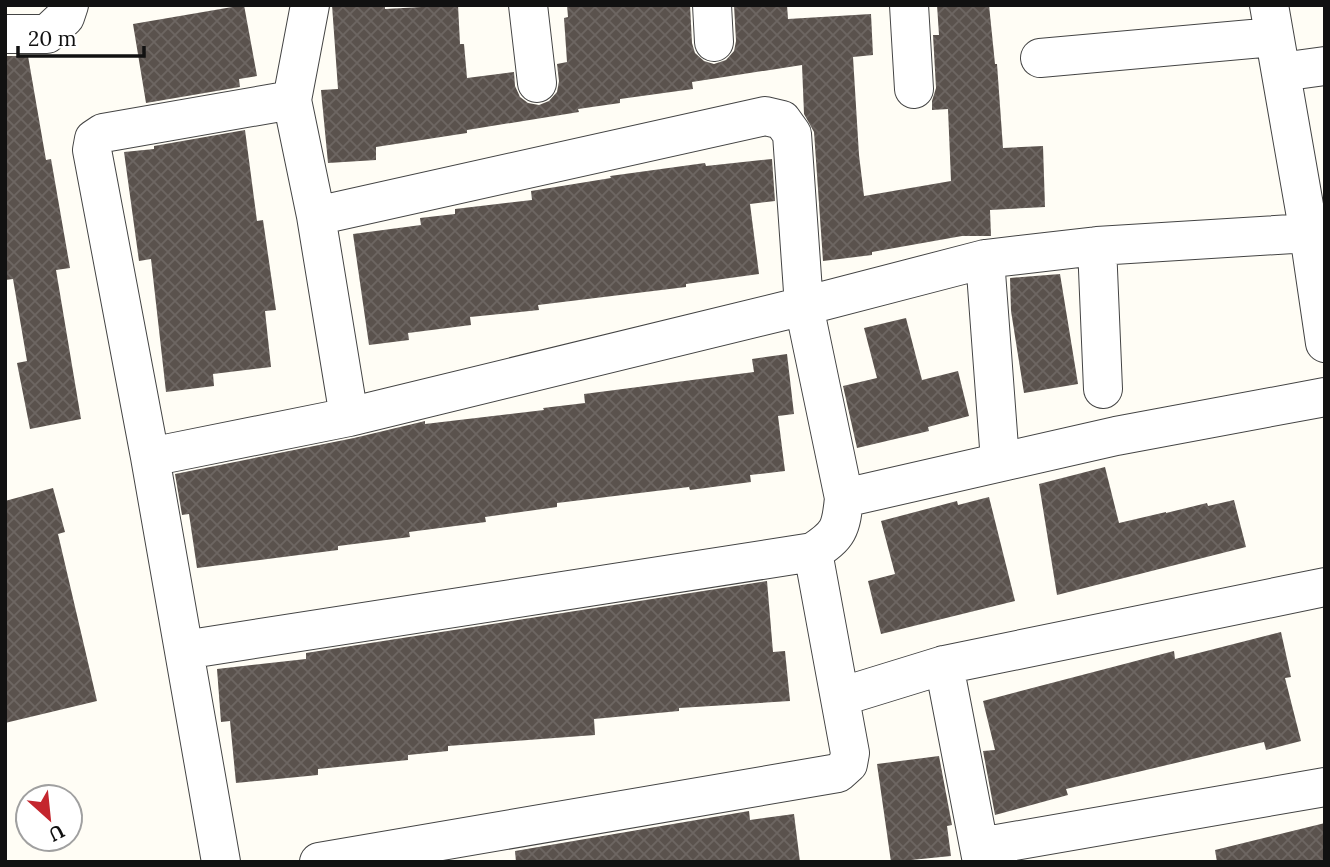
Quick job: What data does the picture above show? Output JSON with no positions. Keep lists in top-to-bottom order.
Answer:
{
  "scale_bar": "20 m",
  "north": "bottom right"
}
